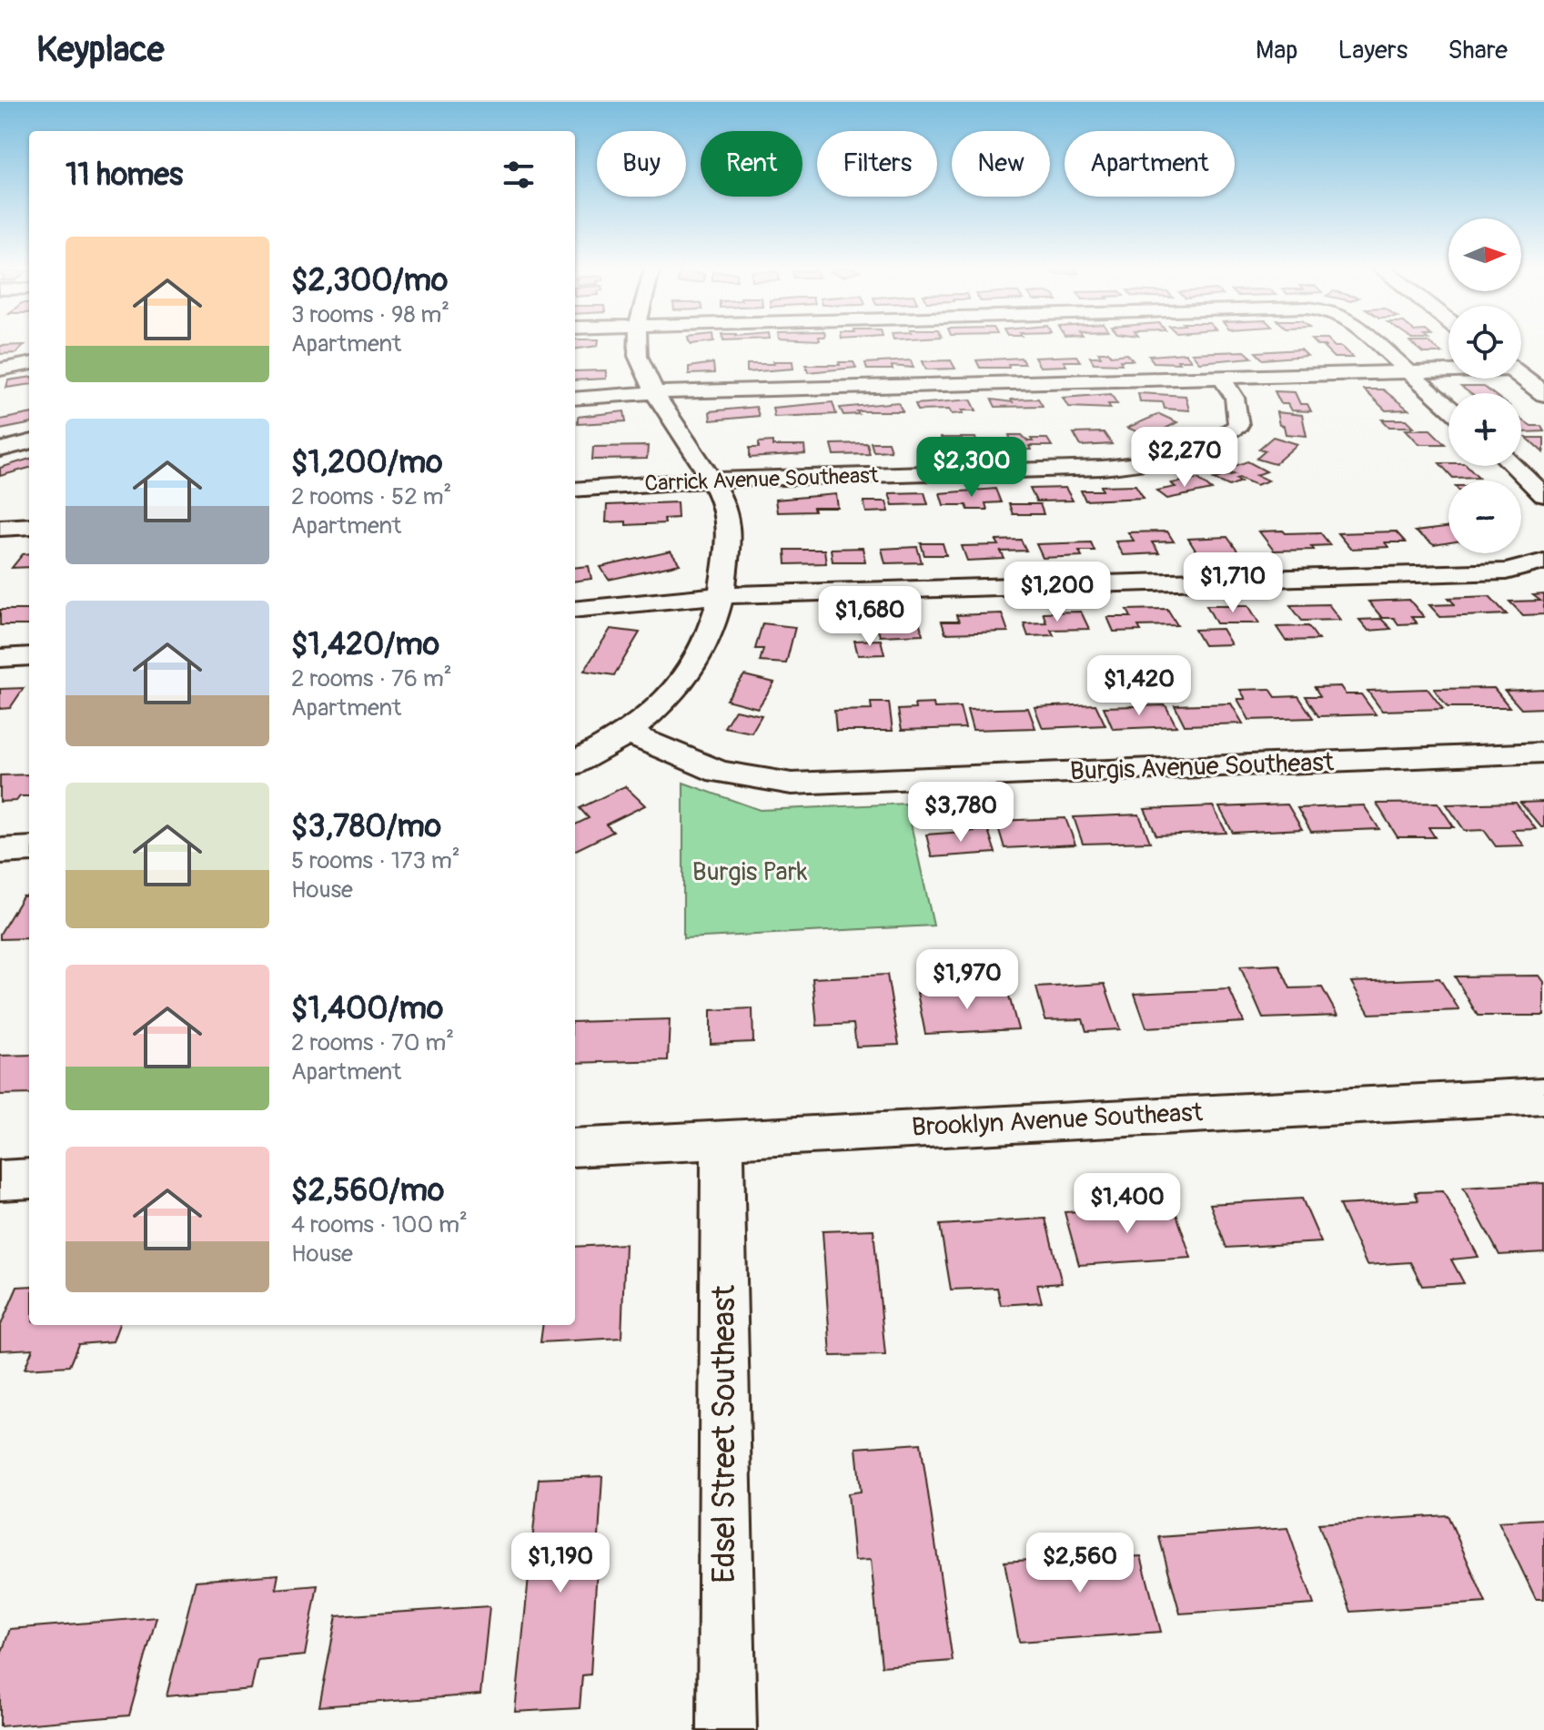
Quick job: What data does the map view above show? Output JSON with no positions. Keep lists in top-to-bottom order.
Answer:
{
  "streets": {
    "street": [
      "Carrick Avenue Southeast",
      "Burgis Avenue Southeast",
      "Brooklyn Avenue Southeast",
      "Edsel Street Southeast"
    ]
  },
  "crossings": [
    ["Brooklyn Avenue Southeast", "Edsel Street Southeast"]
  ],
  "parks": ["Burgis Park"],
  "north": "right",
  "page": {
    "header": "Keyplace",
    "nav": ["Map", "Layers", "Share"],
    "chip": [
      "Buy",
      "Rent",
      "Filters",
      "New",
      "Apartment"
    ],
    "heading": "11 homes",
    "map_buttons": ["+", "−"],
    "list": [
      {
        "name": "$2,300/mo",
        "note": "3 rooms · 98 m² · Apartment"
      },
      {
        "name": "$1,200/mo",
        "note": "2 rooms · 52 m² · Apartment"
      },
      {
        "name": "$1,420/mo",
        "note": "2 rooms · 76 m² · Apartment"
      },
      {
        "name": "$3,780/mo",
        "note": "5 rooms · 173 m² · House"
      },
      {
        "name": "$1,400/mo",
        "note": "2 rooms · 70 m² · Apartment"
      },
      {
        "name": "$2,560/mo",
        "note": "4 rooms · 100 m² · House"
      }
    ],
    "price": [
      "$2,270",
      "$2,300",
      "$1,710",
      "$1,200",
      "$1,680",
      "$1,420",
      "$3,780",
      "$1,970",
      "$1,400",
      "$1,190",
      "$2,560"
    ]
  }
}
